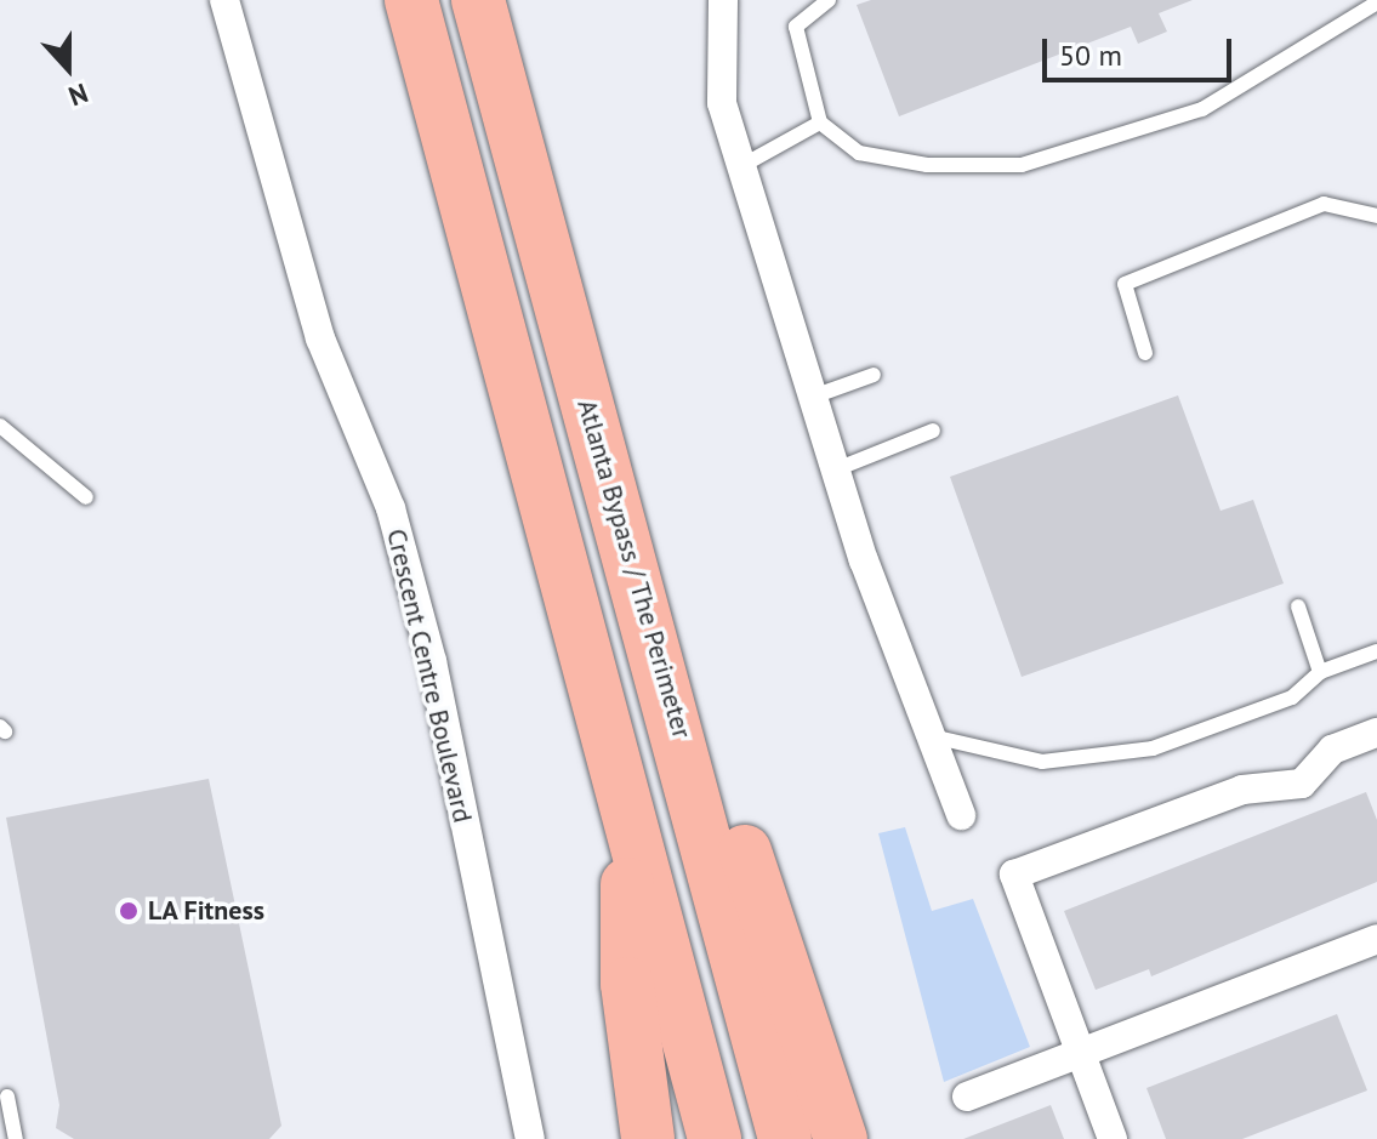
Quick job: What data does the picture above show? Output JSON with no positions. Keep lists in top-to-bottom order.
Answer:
{
  "streets": {
    "highway": ["Atlanta Bypass / The Perimeter"],
    "street": ["Crescent Centre Boulevard"]
  },
  "places": ["LA Fitness"],
  "scale_bar": "50 m",
  "north": "bottom"
}
